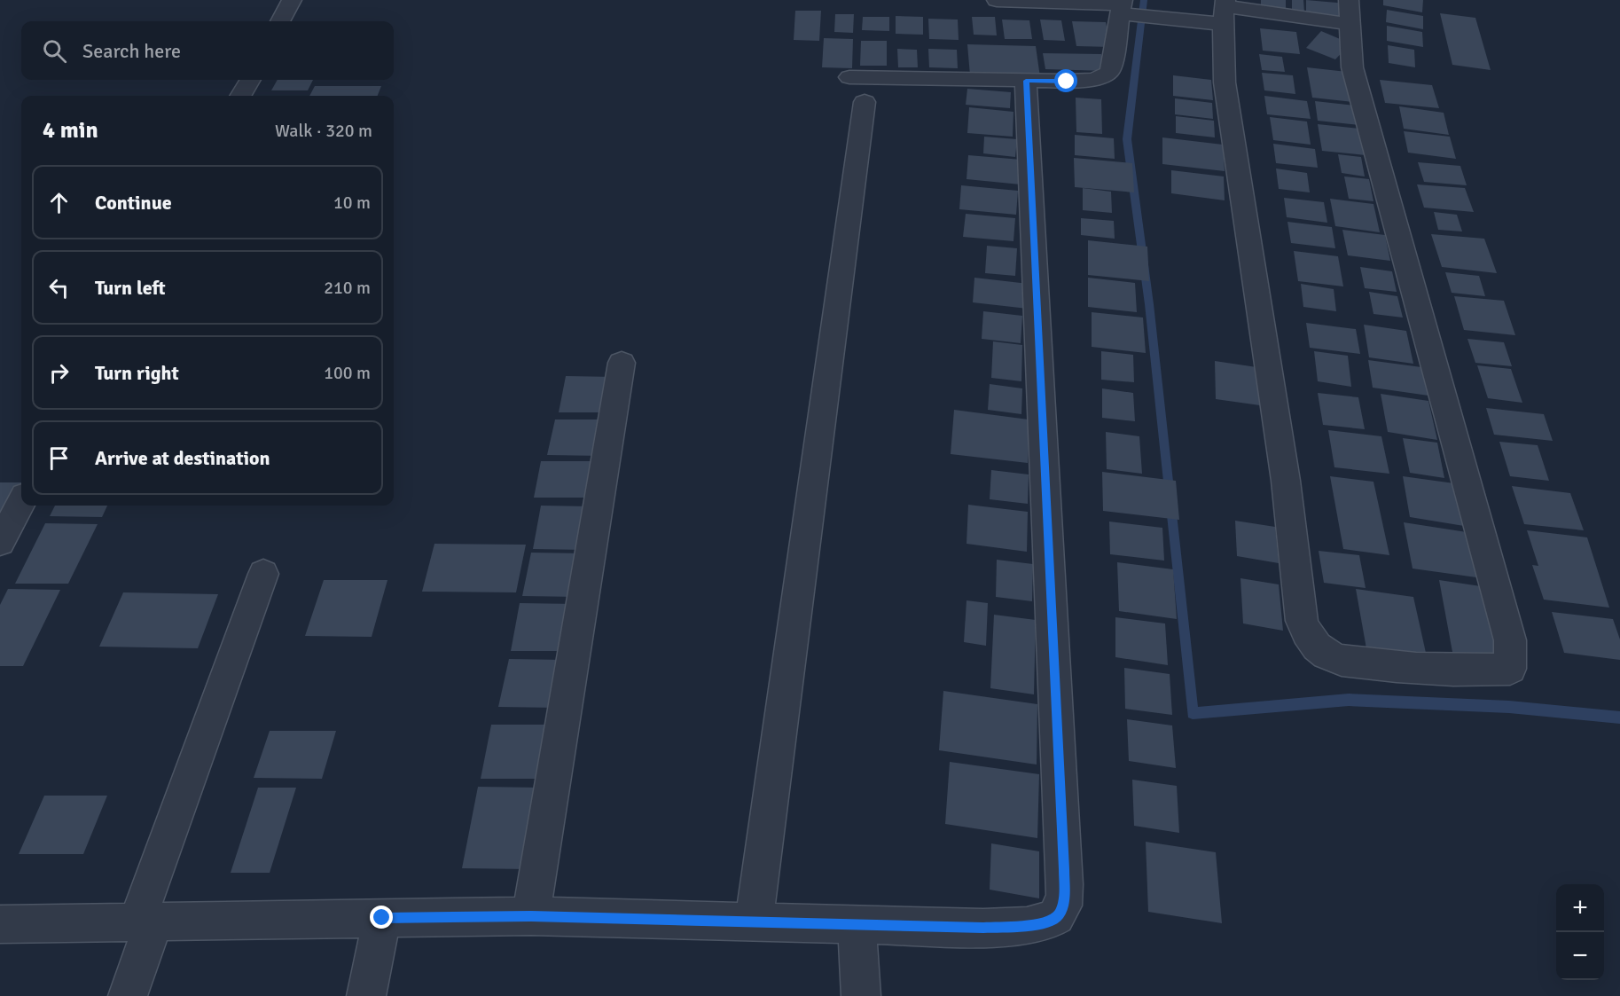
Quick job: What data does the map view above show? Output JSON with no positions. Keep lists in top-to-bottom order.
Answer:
{
  "page": {
    "search": "Search here",
    "heading": ["4 min", "Walk · 320 m"],
    "list": [
      ["Continue", "10 m"],
      ["Turn left", "210 m"],
      ["Turn right", "100 m"],
      "Arrive at destination"
    ],
    "map_buttons": ["+", "−"]
  }
}
